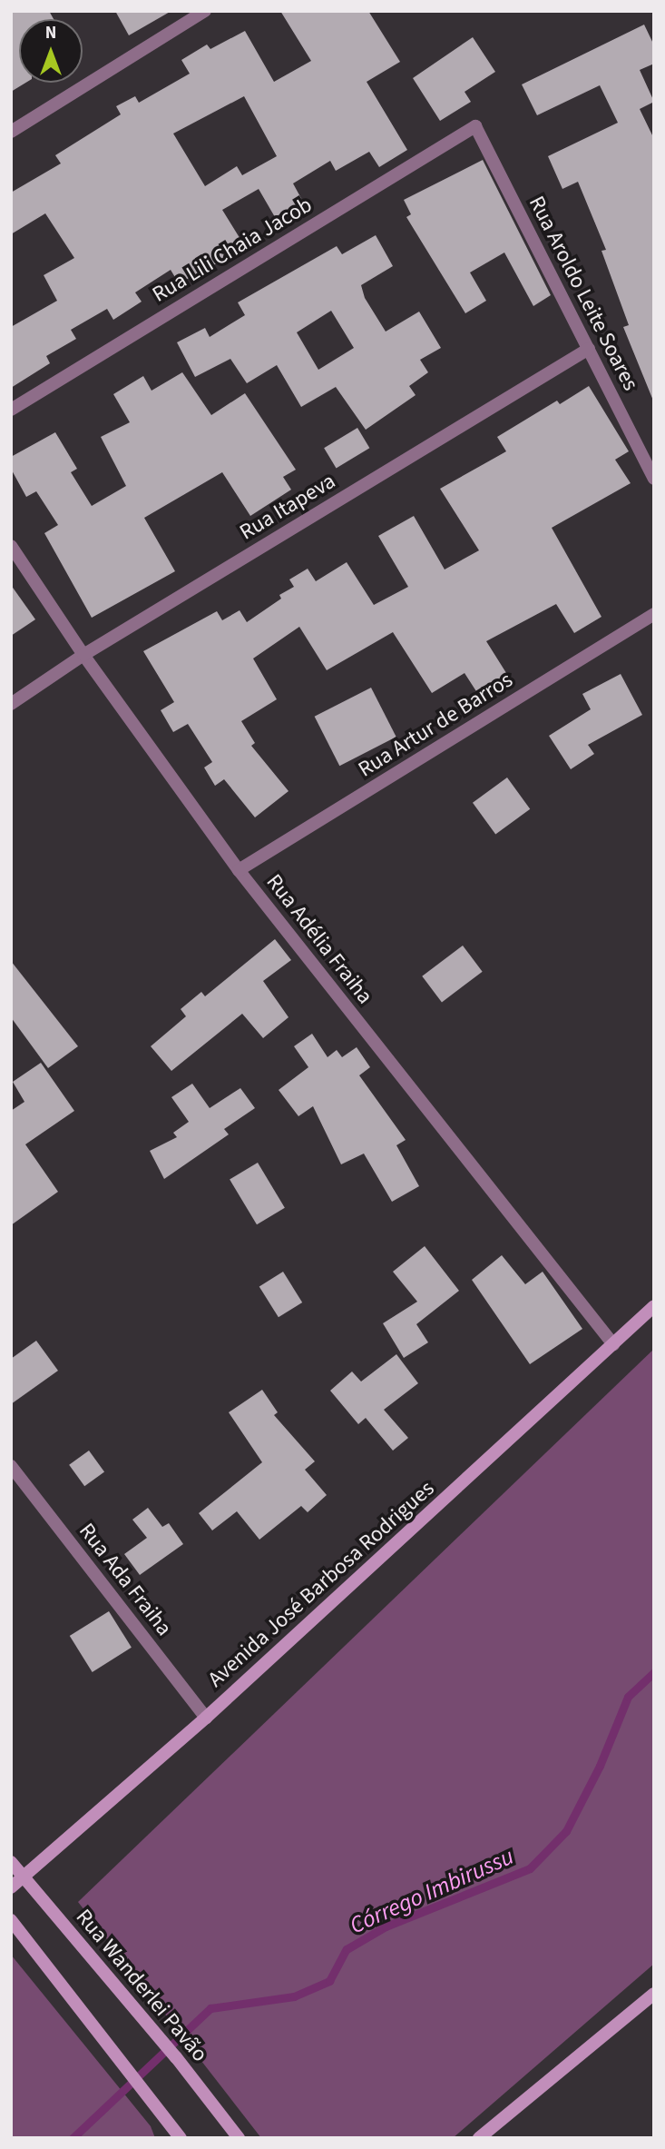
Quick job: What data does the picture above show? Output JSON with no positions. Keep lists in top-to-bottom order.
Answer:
{
  "streets": {
    "main road": ["Avenida José Barbosa Rodrigues", "Rua Wanderlei Pavão"],
    "street": [
      "Rua Lili Chaia Jacob",
      "Rua Aroldo Leite Soares",
      "Rua Itapeva",
      "Rua Artur de Barros",
      "Rua Adélia Fraiha",
      "Rua Ada Fraiha"
    ]
  },
  "crossings": [
    ["Rua Lili Chaia Jacob", "Rua Aroldo Leite Soares"],
    ["Rua Aroldo Leite Soares", "Rua Itapeva"],
    ["Rua Itapeva", "Rua Adélia Fraiha"],
    ["Rua Artur de Barros", "Rua Adélia Fraiha"],
    ["Rua Adélia Fraiha", "Avenida José Barbosa Rodrigues"],
    ["Rua Ada Fraiha", "Avenida José Barbosa Rodrigues"],
    ["Avenida José Barbosa Rodrigues", "Rua Wanderlei Pavão"]
  ],
  "water": ["Córrego Imbirussu"],
  "north": "top"
}
